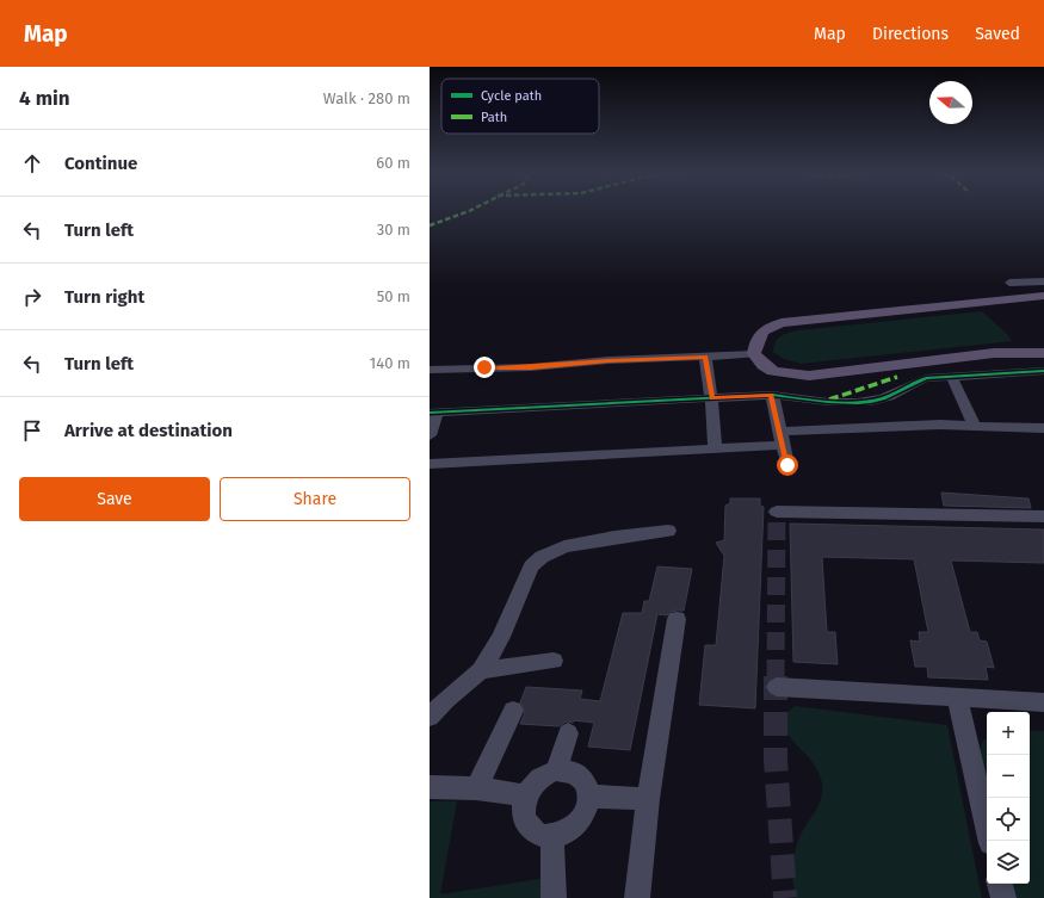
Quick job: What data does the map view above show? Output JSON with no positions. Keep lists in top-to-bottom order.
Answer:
{
  "legend": ["Cycle path", "Path"],
  "north": "left",
  "page": {
    "header": "Map",
    "nav": ["Map", "Directions", "Saved"],
    "heading": ["4 min", "Walk · 280 m"],
    "list": [
      ["Continue", "60 m"],
      ["Turn left", "30 m"],
      ["Turn right", "50 m"],
      ["Turn left", "140 m"],
      "Arrive at destination"
    ],
    "buttons": ["Save", "Share"],
    "map_buttons": ["+", "−"]
  }
}
